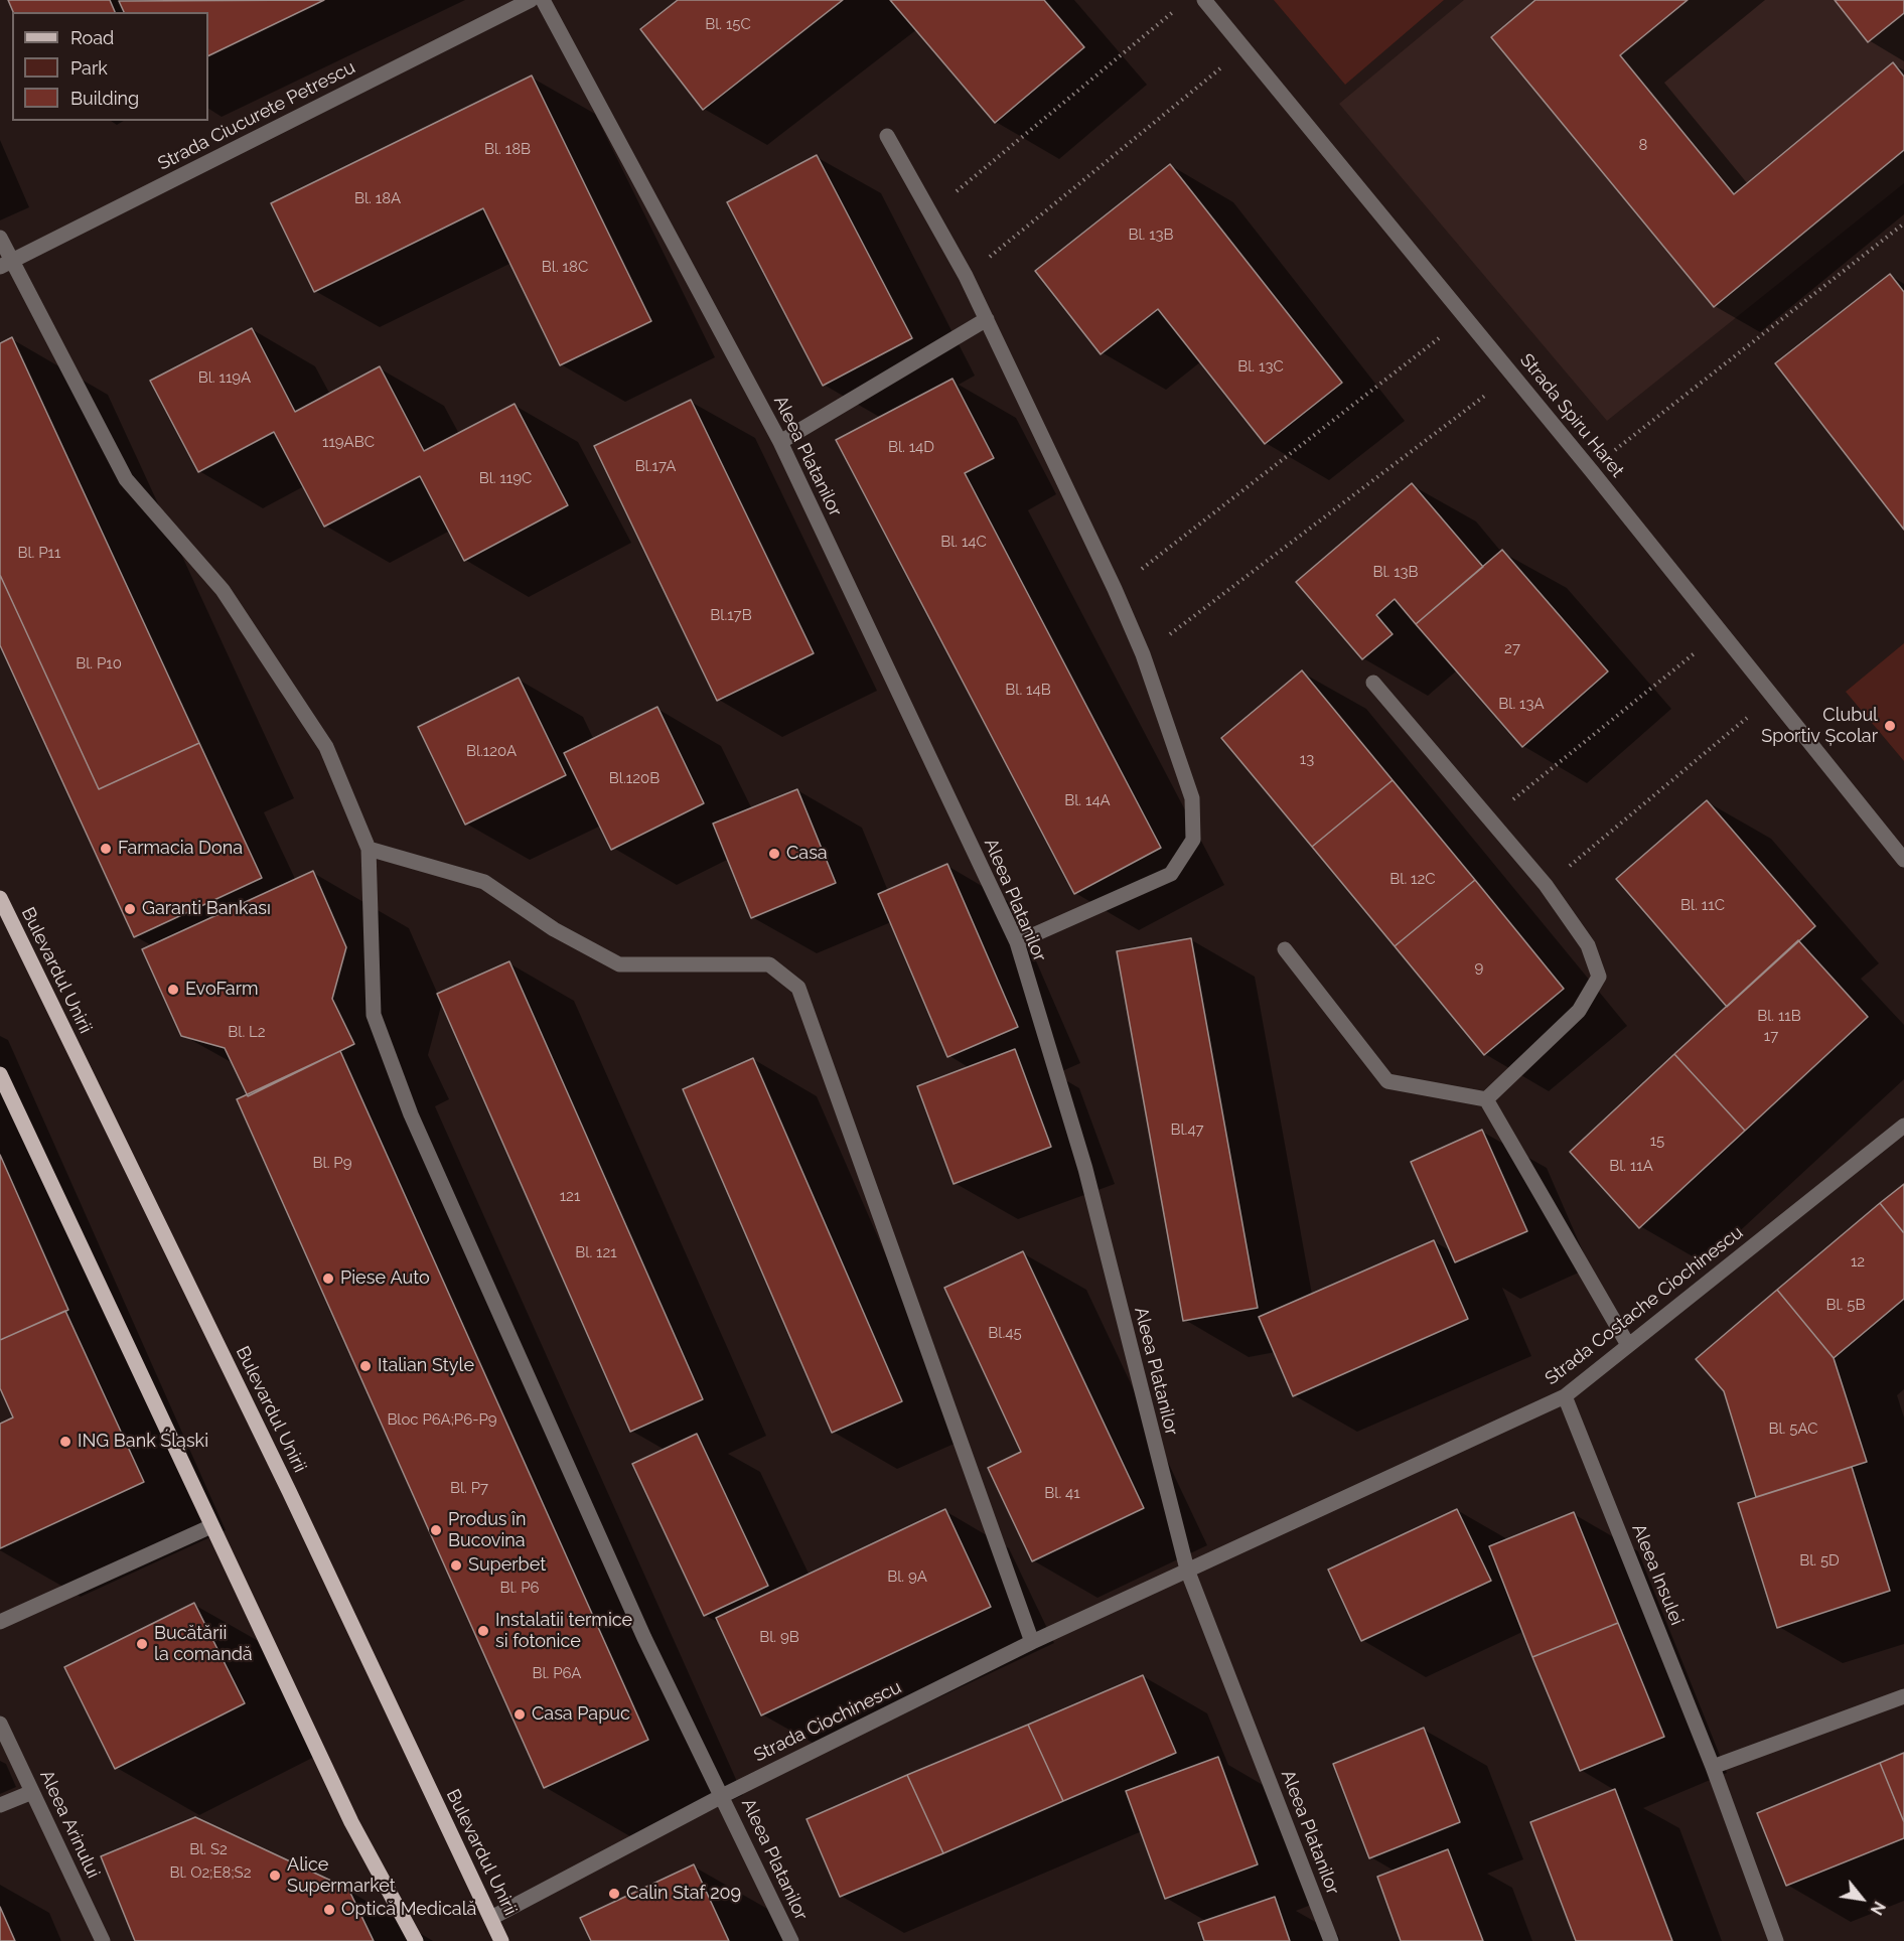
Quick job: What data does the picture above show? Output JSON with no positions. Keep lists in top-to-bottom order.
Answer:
{
  "streets": {
    "main road": ["Bulevardul Unirii"],
    "street": [
      "Strada Ciucurete Petrescu",
      "Strada Spiru Haret",
      "Aleea Platanilor",
      "Strada Costache Ciochinescu",
      "Aleea Insulei",
      "Strada Ciochinescu",
      "Aleea Arinului"
    ]
  },
  "crossings": [
    ["Aleea Platanilor", "Strada Costache Ciochinescu"],
    ["Aleea Platanilor", "Strada Ciochinescu"],
    ["Bulevardul Unirii", "Strada Ciochinescu"],
    ["Strada Costache Ciochinescu", "Aleea Insulei"],
    ["Strada Costache Ciochinescu", "Strada Ciochinescu"]
  ],
  "places": [
    "Clubul Sportiv Școlar",
    "Farmacia Dona",
    "Casa",
    "Garanti Bankası",
    "EvoFarm",
    "Piese Auto",
    "Italian Style",
    "ING Bank Śląski",
    "Produs în Bucovina",
    "Superbet",
    "Instalatii termice si fotonice",
    "Bucătării la comandă",
    "Casa Papuc",
    "Alice Supermarket",
    "Calin Staf 209",
    "Optică Medicală"
  ],
  "house_numbers": [
    "Bl. 15C",
    "8",
    "Bl. 18B",
    "Bl. 18A",
    "Bl. 13B",
    "Bl. 18C",
    "Bl. 13C",
    "Bl. 119A",
    "119ABC",
    "Bl. 14D",
    "Bl.17A",
    "Bl. 119C",
    "Bl. 14C",
    "Bl. P11",
    "Bl. 13B",
    "Bl.17B",
    "27",
    "Bl. P10",
    "Bl. 14B",
    "Bl. 13A",
    "Bl.120A",
    "13",
    "Bl.120B",
    "Bl. 14A",
    "Bl. 12C",
    "Bl. 11C",
    "9",
    "Bl. 11B",
    "Bl. L2",
    "17",
    "Bl.47",
    "15",
    "Bl. P9",
    "Bl. 11A",
    "121",
    "Bl. 121",
    "12",
    "Bl. 5B",
    "Bl.45",
    "Bloc P6A;P6-P9",
    "Bl. 5AC",
    "Bl. P7",
    "Bl. 41",
    "Bl. 5D",
    "Bl. 9A",
    "Bl. P6",
    "Bl. 9B",
    "Bl. P6A",
    "Bl. S2",
    "Bl. O2;E8;S2"
  ],
  "legend": ["Road", "Park", "Building"],
  "north": "bottom right"
}
